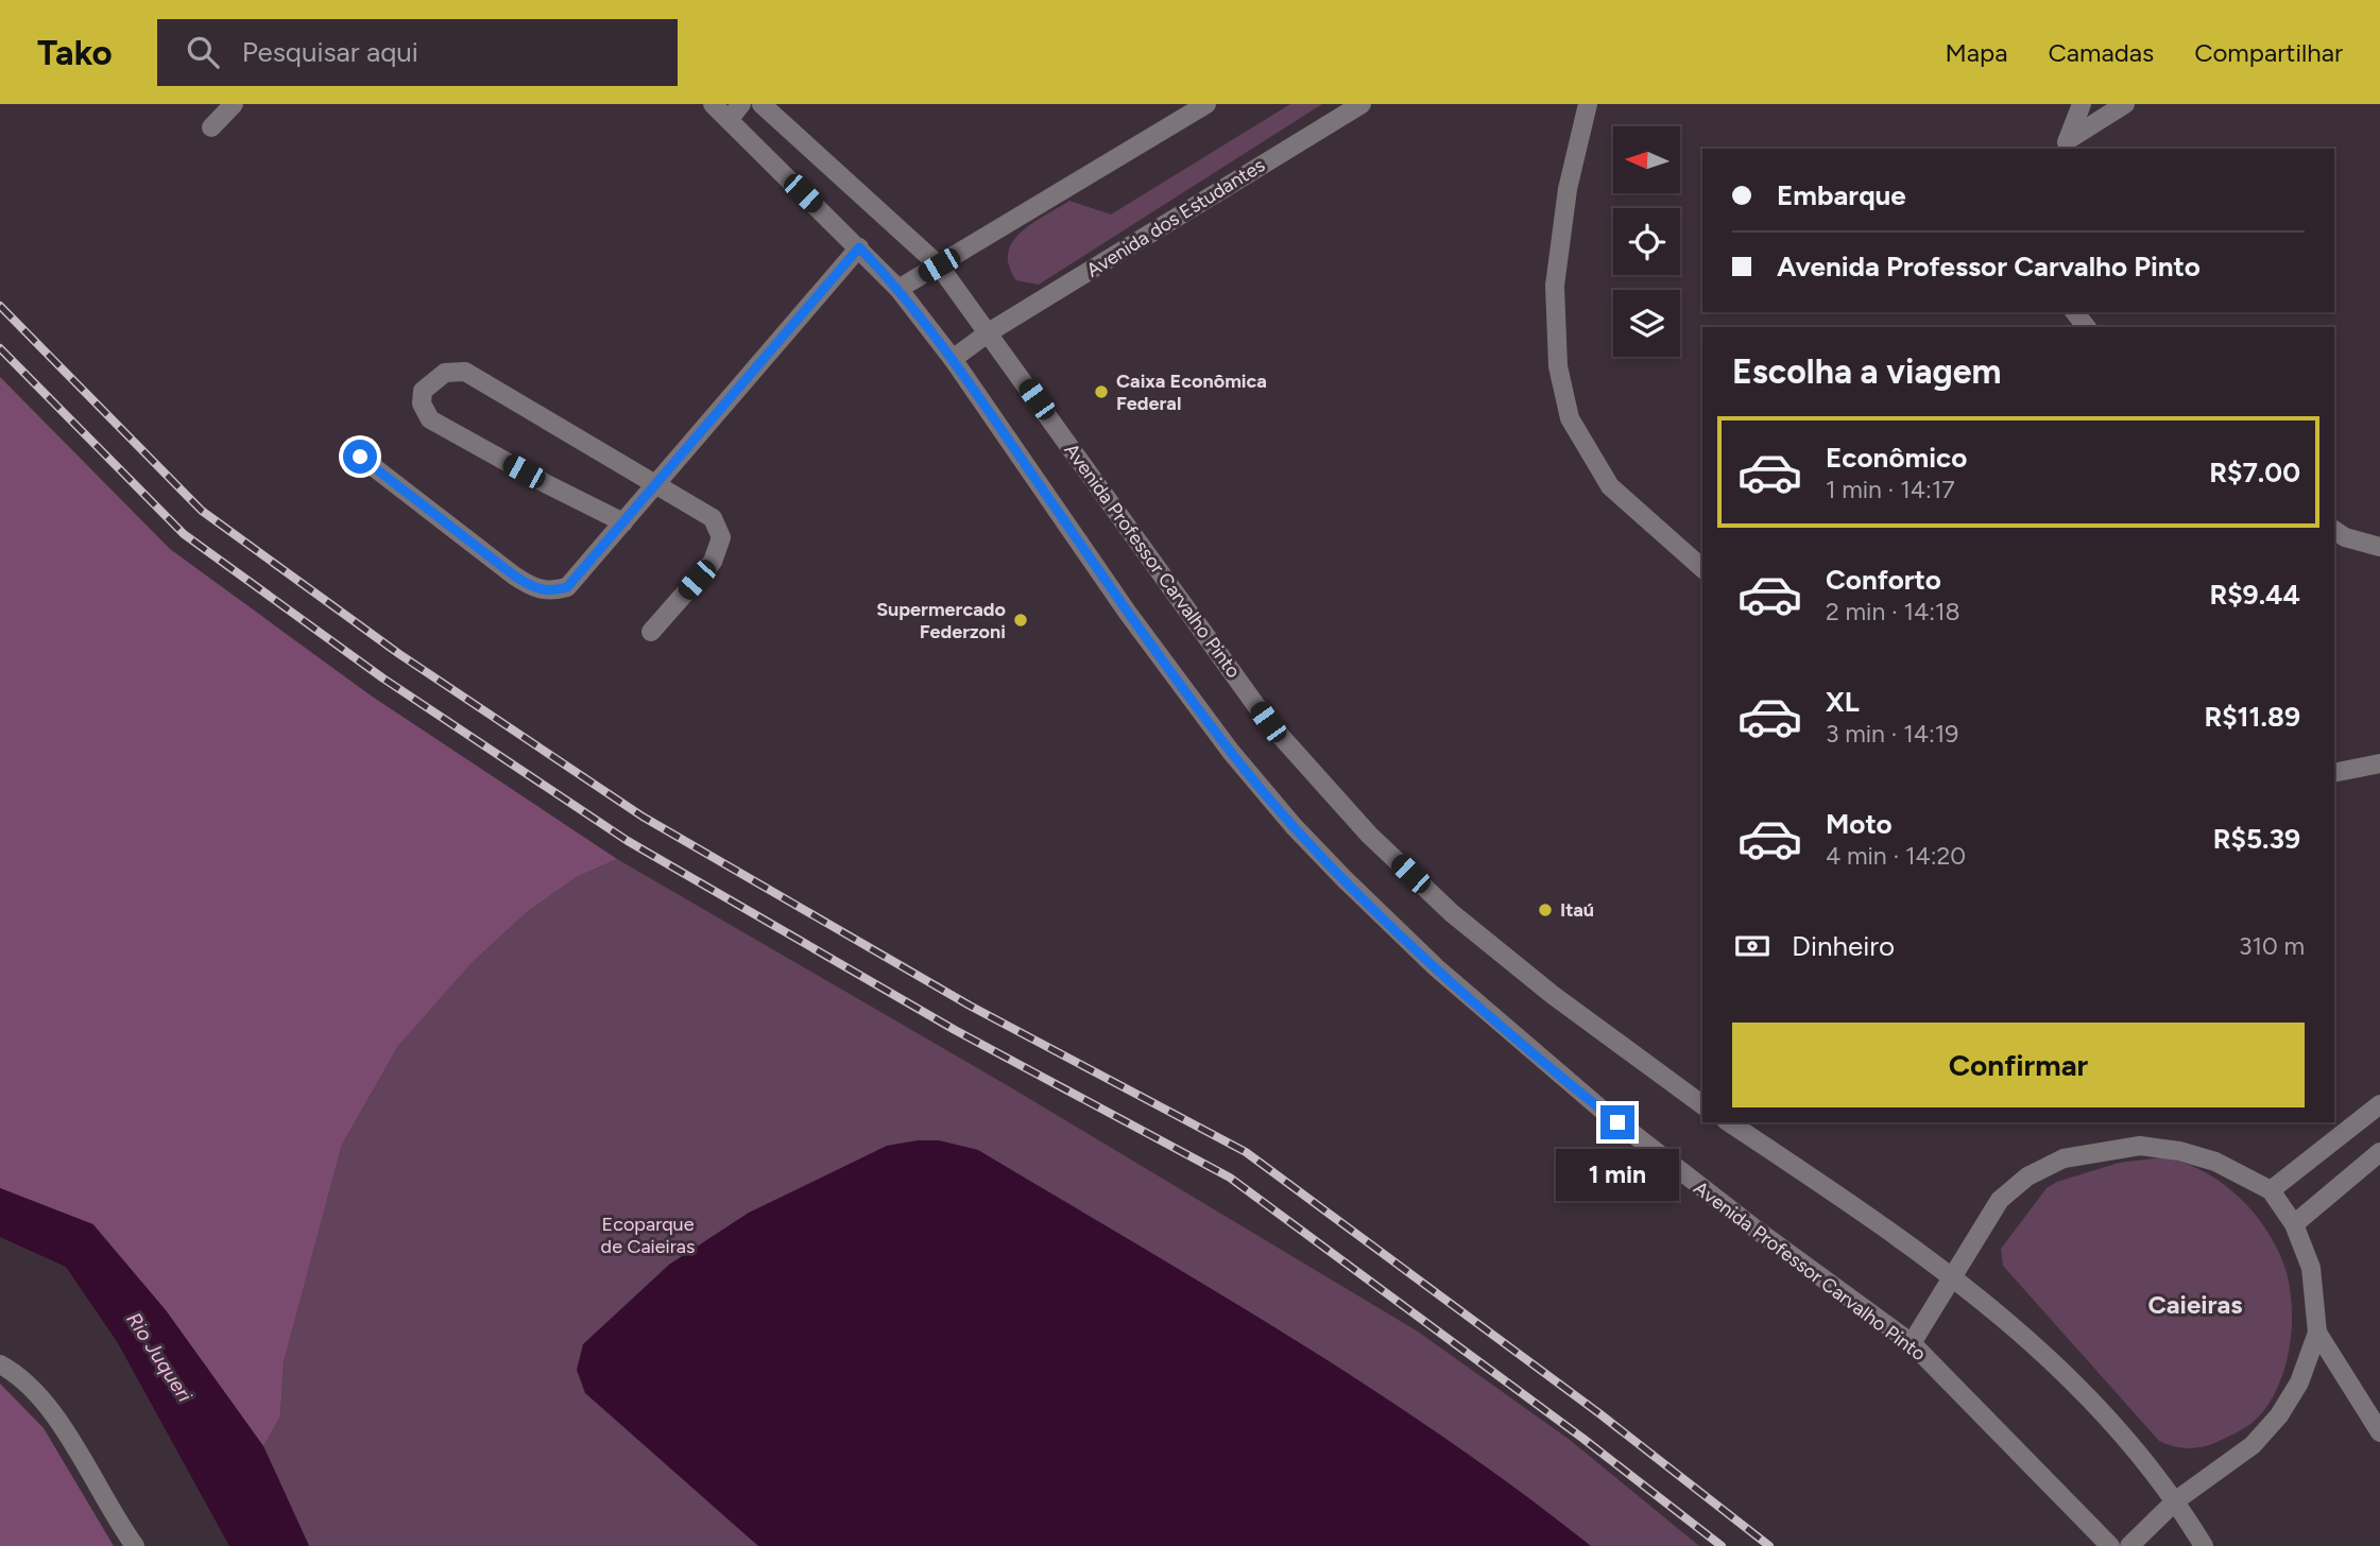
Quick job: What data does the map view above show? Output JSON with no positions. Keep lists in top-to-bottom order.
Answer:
{
  "streets": {
    "street": ["Avenida dos Estudantes", "Avenida Professor Carvalho Pinto"]
  },
  "crossings": [
    ["Avenida dos Estudantes", "Avenida Professor Carvalho Pinto"]
  ],
  "districts": ["Caieiras"],
  "water": ["Rio Juqueri"],
  "parks": ["Ecoparque de Caieiras"],
  "places": ["Caixa Econômica Federal", "Supermercado Federzoni", "Itaú"],
  "north": "left",
  "page": {
    "header": "Tako",
    "search": "Pesquisar aqui",
    "nav": ["Mapa", "Camadas", "Compartilhar"],
    "banner": ["Embarque", "Avenida Professor Carvalho Pinto"],
    "heading": "Escolha a viagem",
    "list": [
      {
        "name": "Econômico",
        "note": "1 min · 14:17",
        "value": "R$7.00"
      },
      {
        "name": "Conforto",
        "note": "2 min · 14:18",
        "value": "R$9.44"
      },
      {
        "name": "XL",
        "note": "3 min · 14:19",
        "value": "R$11.89"
      },
      {
        "name": "Moto",
        "note": "4 min · 14:20",
        "value": "R$5.39"
      }
    ],
    "pay": ["Dinheiro", "310 m"],
    "buttons": "Confirmar",
    "bubble": "1 min"
  }
}
